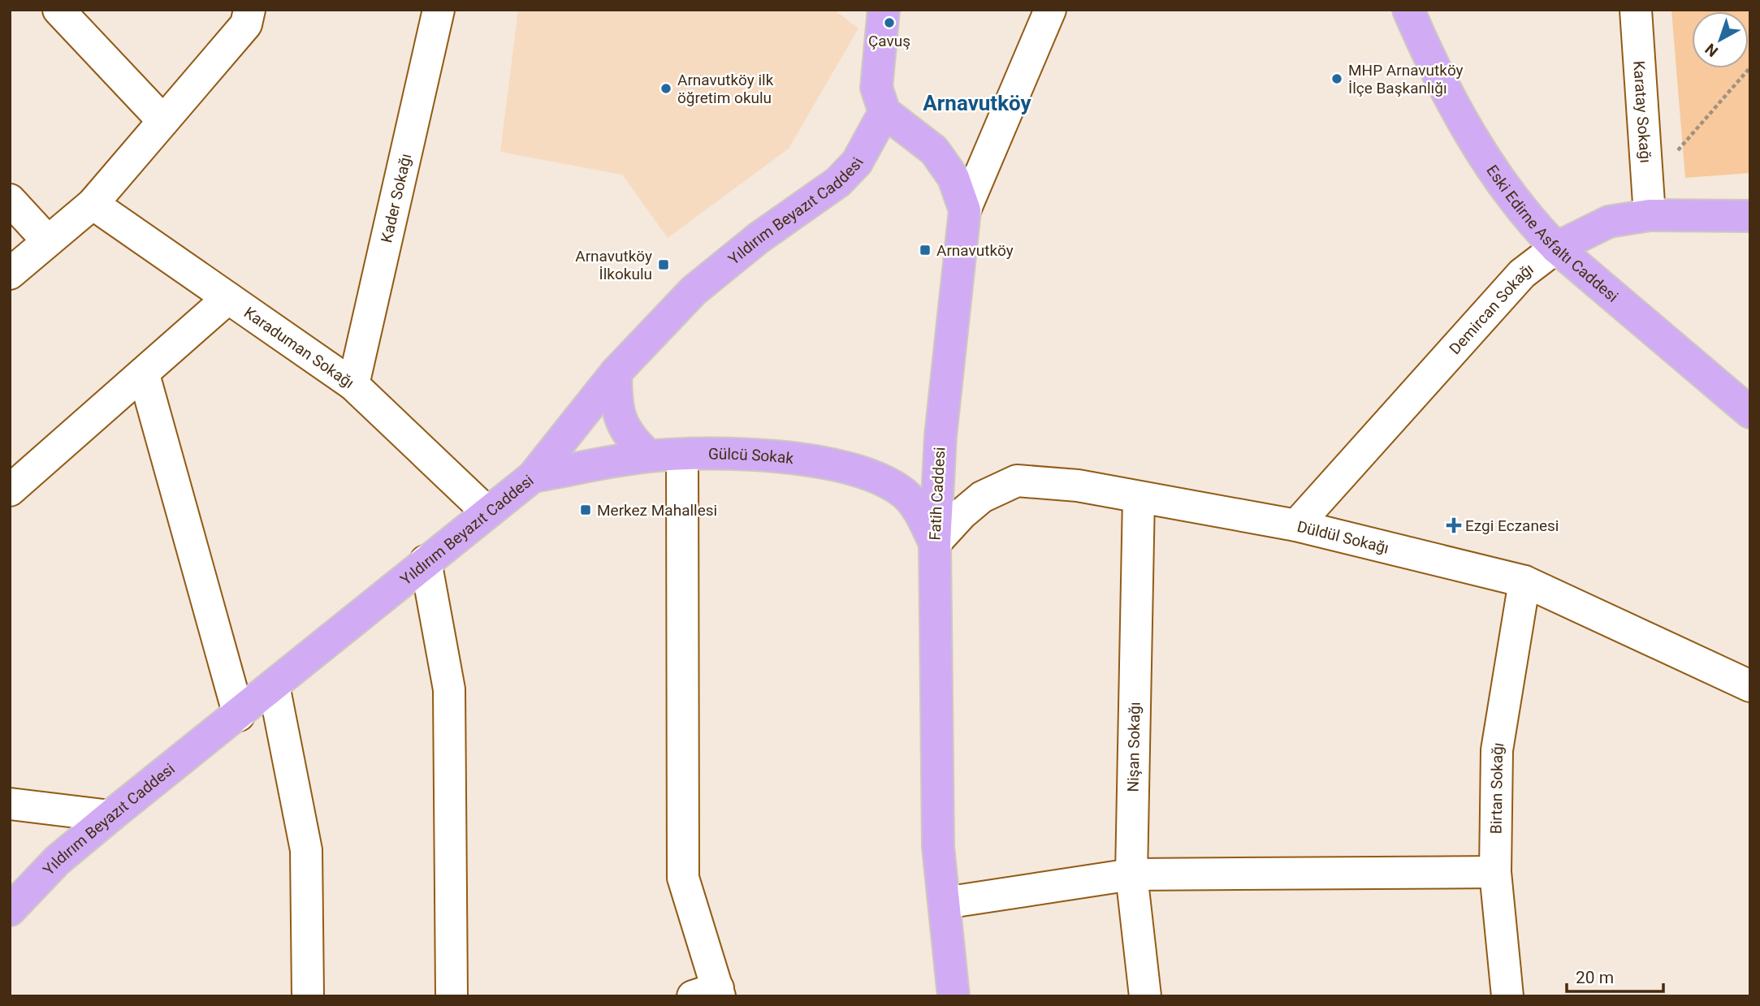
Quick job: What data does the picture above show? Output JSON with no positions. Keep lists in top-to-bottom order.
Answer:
{
  "streets": {
    "main road": [
      "Yıldırım Beyazıt Caddesi",
      "Eski Edirne Asfaltı Caddesi",
      "Demircan Sokağı",
      "Gülcü Sokak",
      "Fatih Caddesi"
    ],
    "street": [
      "Karatay Sokağı",
      "Kader Sokağı",
      "Karaduman Sokağı",
      "Düldül Sokağı",
      "Nişan Sokağı",
      "Birtan Sokağı"
    ]
  },
  "crossings": [
    ["Karatay Sokağı", "Demircan Sokağı"],
    ["Kader Sokağı", "Karaduman Sokağı"],
    ["Yıldırım Beyazıt Caddesi", "Karaduman Sokağı"],
    ["Yıldırım Beyazıt Caddesi", "Gülcü Sokak"],
    ["Eski Edirne Asfaltı Caddesi", "Demircan Sokağı"],
    ["Demircan Sokağı", "Düldül Sokağı"],
    ["Gülcü Sokak", "Fatih Caddesi"],
    ["Gülcü Sokak", "Düldül Sokağı"],
    ["Fatih Caddesi", "Düldül Sokağı"],
    ["Düldül Sokağı", "Nişan Sokağı"],
    ["Düldül Sokağı", "Birtan Sokağı"]
  ],
  "districts": ["Arnavutköy"],
  "places": {
    "other": ["Çavuş", "MHP Arnavutköy İlçe Başkanlığı", "Arnavutköy ilk öğretim okulu"],
    "transit": ["Arnavutköy", "Arnavutköy İlkokulu", "Merkez Mahallesi"],
    "health": ["Ezgi Eczanesi"]
  },
  "scale_bar": "20 m",
  "north": "bottom left"
}
